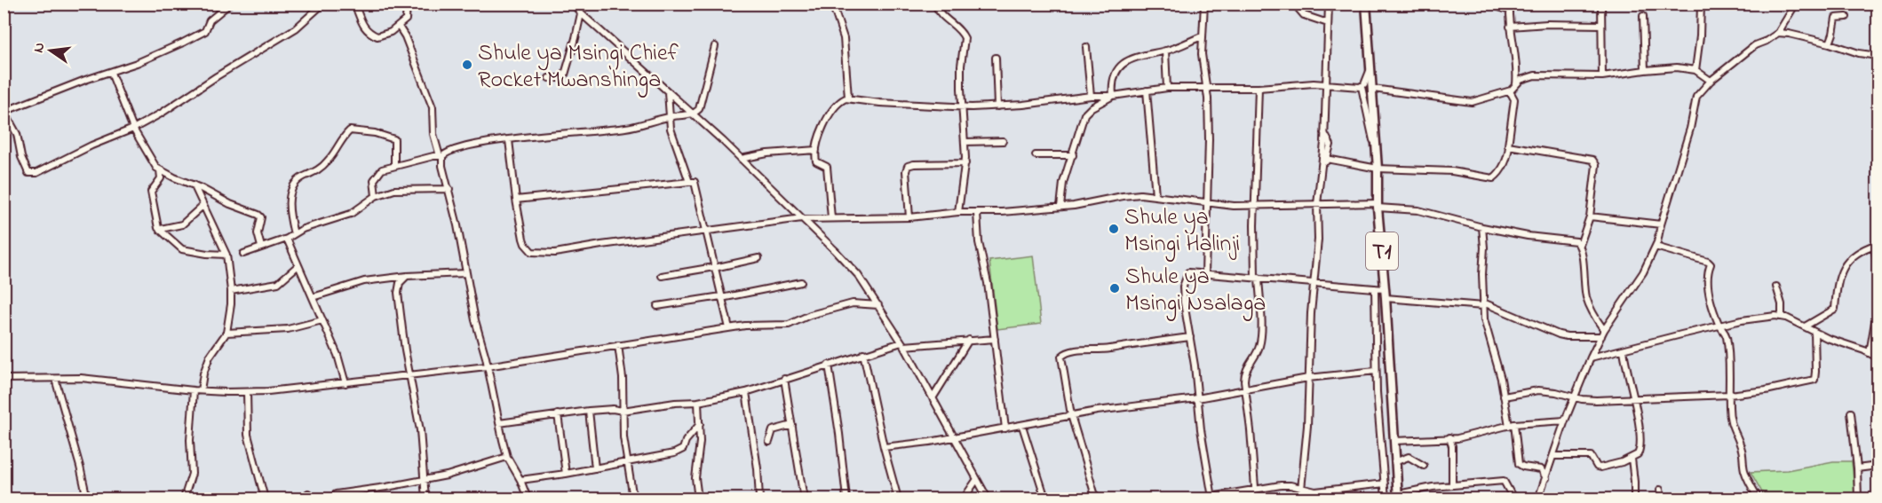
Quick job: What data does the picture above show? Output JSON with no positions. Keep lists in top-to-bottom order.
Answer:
{
  "streets": {
    "highway": ["T1"]
  },
  "places": ["Shule ya Msingi Chief Rocket Mwanshinga", "Shule ya Msingi Halinji", "Shule ya Msingi Nsalaga"],
  "north": "left"
}
